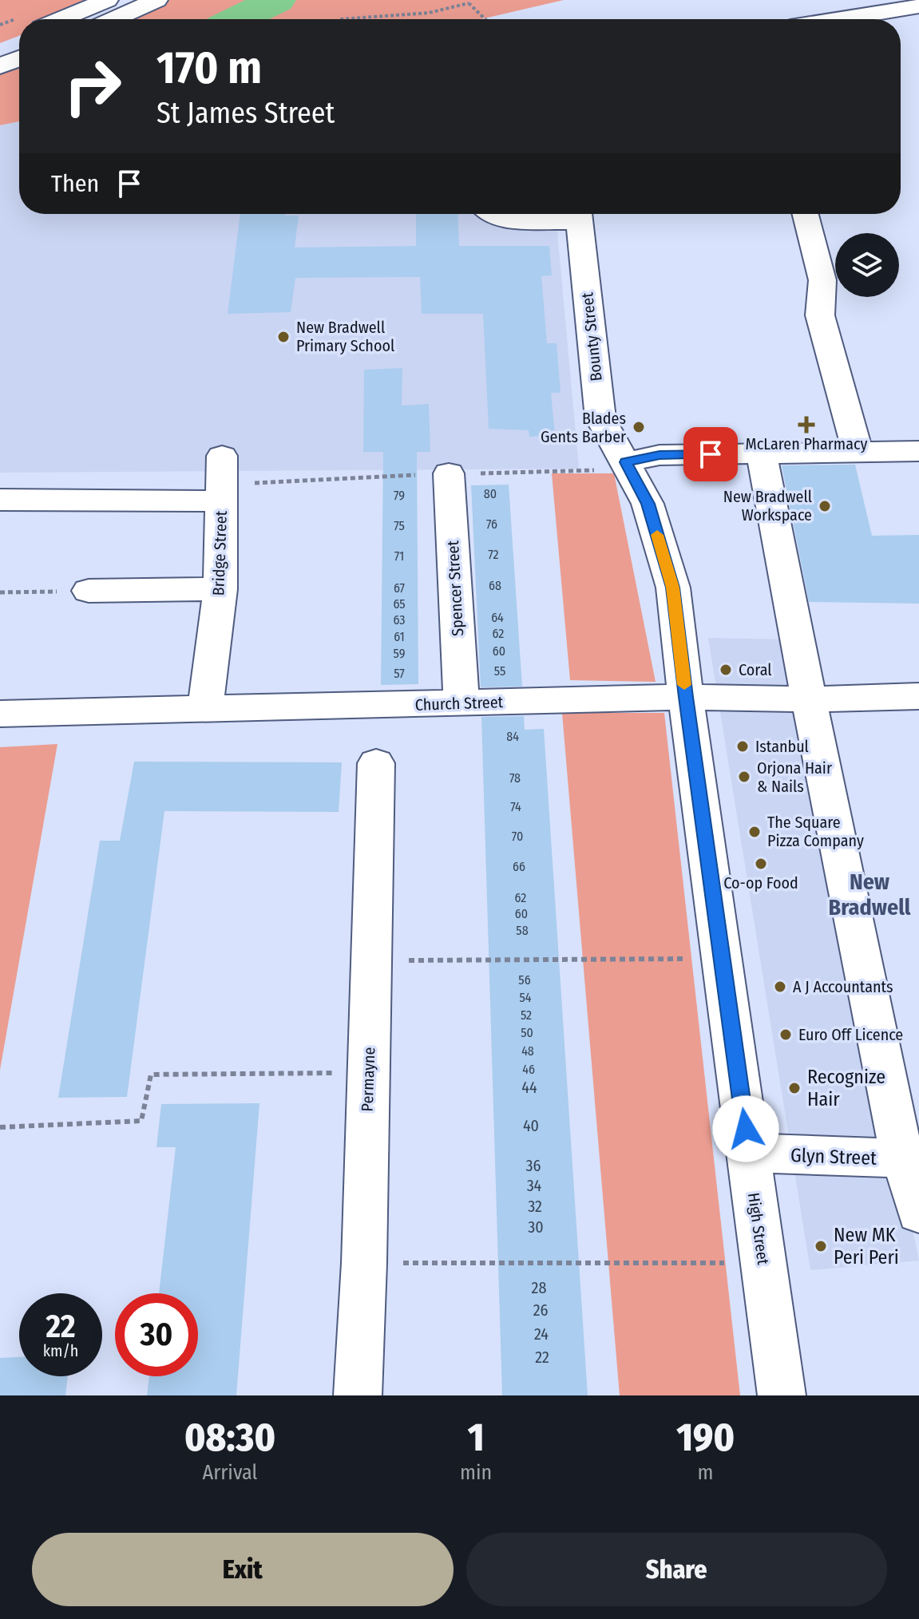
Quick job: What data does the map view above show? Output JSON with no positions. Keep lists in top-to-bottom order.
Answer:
{
  "streets": {
    "street": [
      "Bounty Street",
      "Bridge Street",
      "Spencer Street",
      "Church Street",
      "Permayne",
      "Glyn Street",
      "High Street"
    ]
  },
  "crossings": [
    ["Bounty Street", "High Street"],
    ["Bridge Street", "Church Street"],
    ["Spencer Street", "Church Street"],
    ["Church Street", "High Street"],
    ["Glyn Street", "High Street"]
  ],
  "districts": ["New Bradwell"],
  "places": {
    "other": [
      "New Bradwell Primary School",
      "Blades Gents Barber",
      "New Bradwell Workspace",
      "Coral",
      "Istanbul",
      "Orjona Hair & Nails",
      "The Square Pizza Company",
      "Co-op Food",
      "A J Accountants",
      "Euro Off Licence",
      "Recognize Hair",
      "New MK Peri Peri"
    ],
    "health": ["McLaren Pharmacy"]
  },
  "house_numbers": [
    "80",
    "79",
    "76",
    "75",
    "72",
    "71",
    "68",
    "67",
    "65",
    "64",
    "63",
    "62",
    "61",
    "60",
    "59",
    "55",
    "57",
    "84",
    "78",
    "74",
    "70",
    "66",
    "62",
    "60",
    "58",
    "56",
    "54",
    "52",
    "50",
    "48",
    "46",
    "44",
    "40",
    "36",
    "34",
    "32",
    "30",
    "28",
    "26",
    "24",
    "22"
  ],
  "page": {
    "turn": ["170 m", "St James Street"],
    "then": "Then",
    "speed": "22 km/h",
    "limit": "30",
    "eta": [
      "08:30",
      "Arrival",
      "1",
      "min",
      "190",
      "m"
    ],
    "buttons": ["Exit", "Share"]
  }
}
